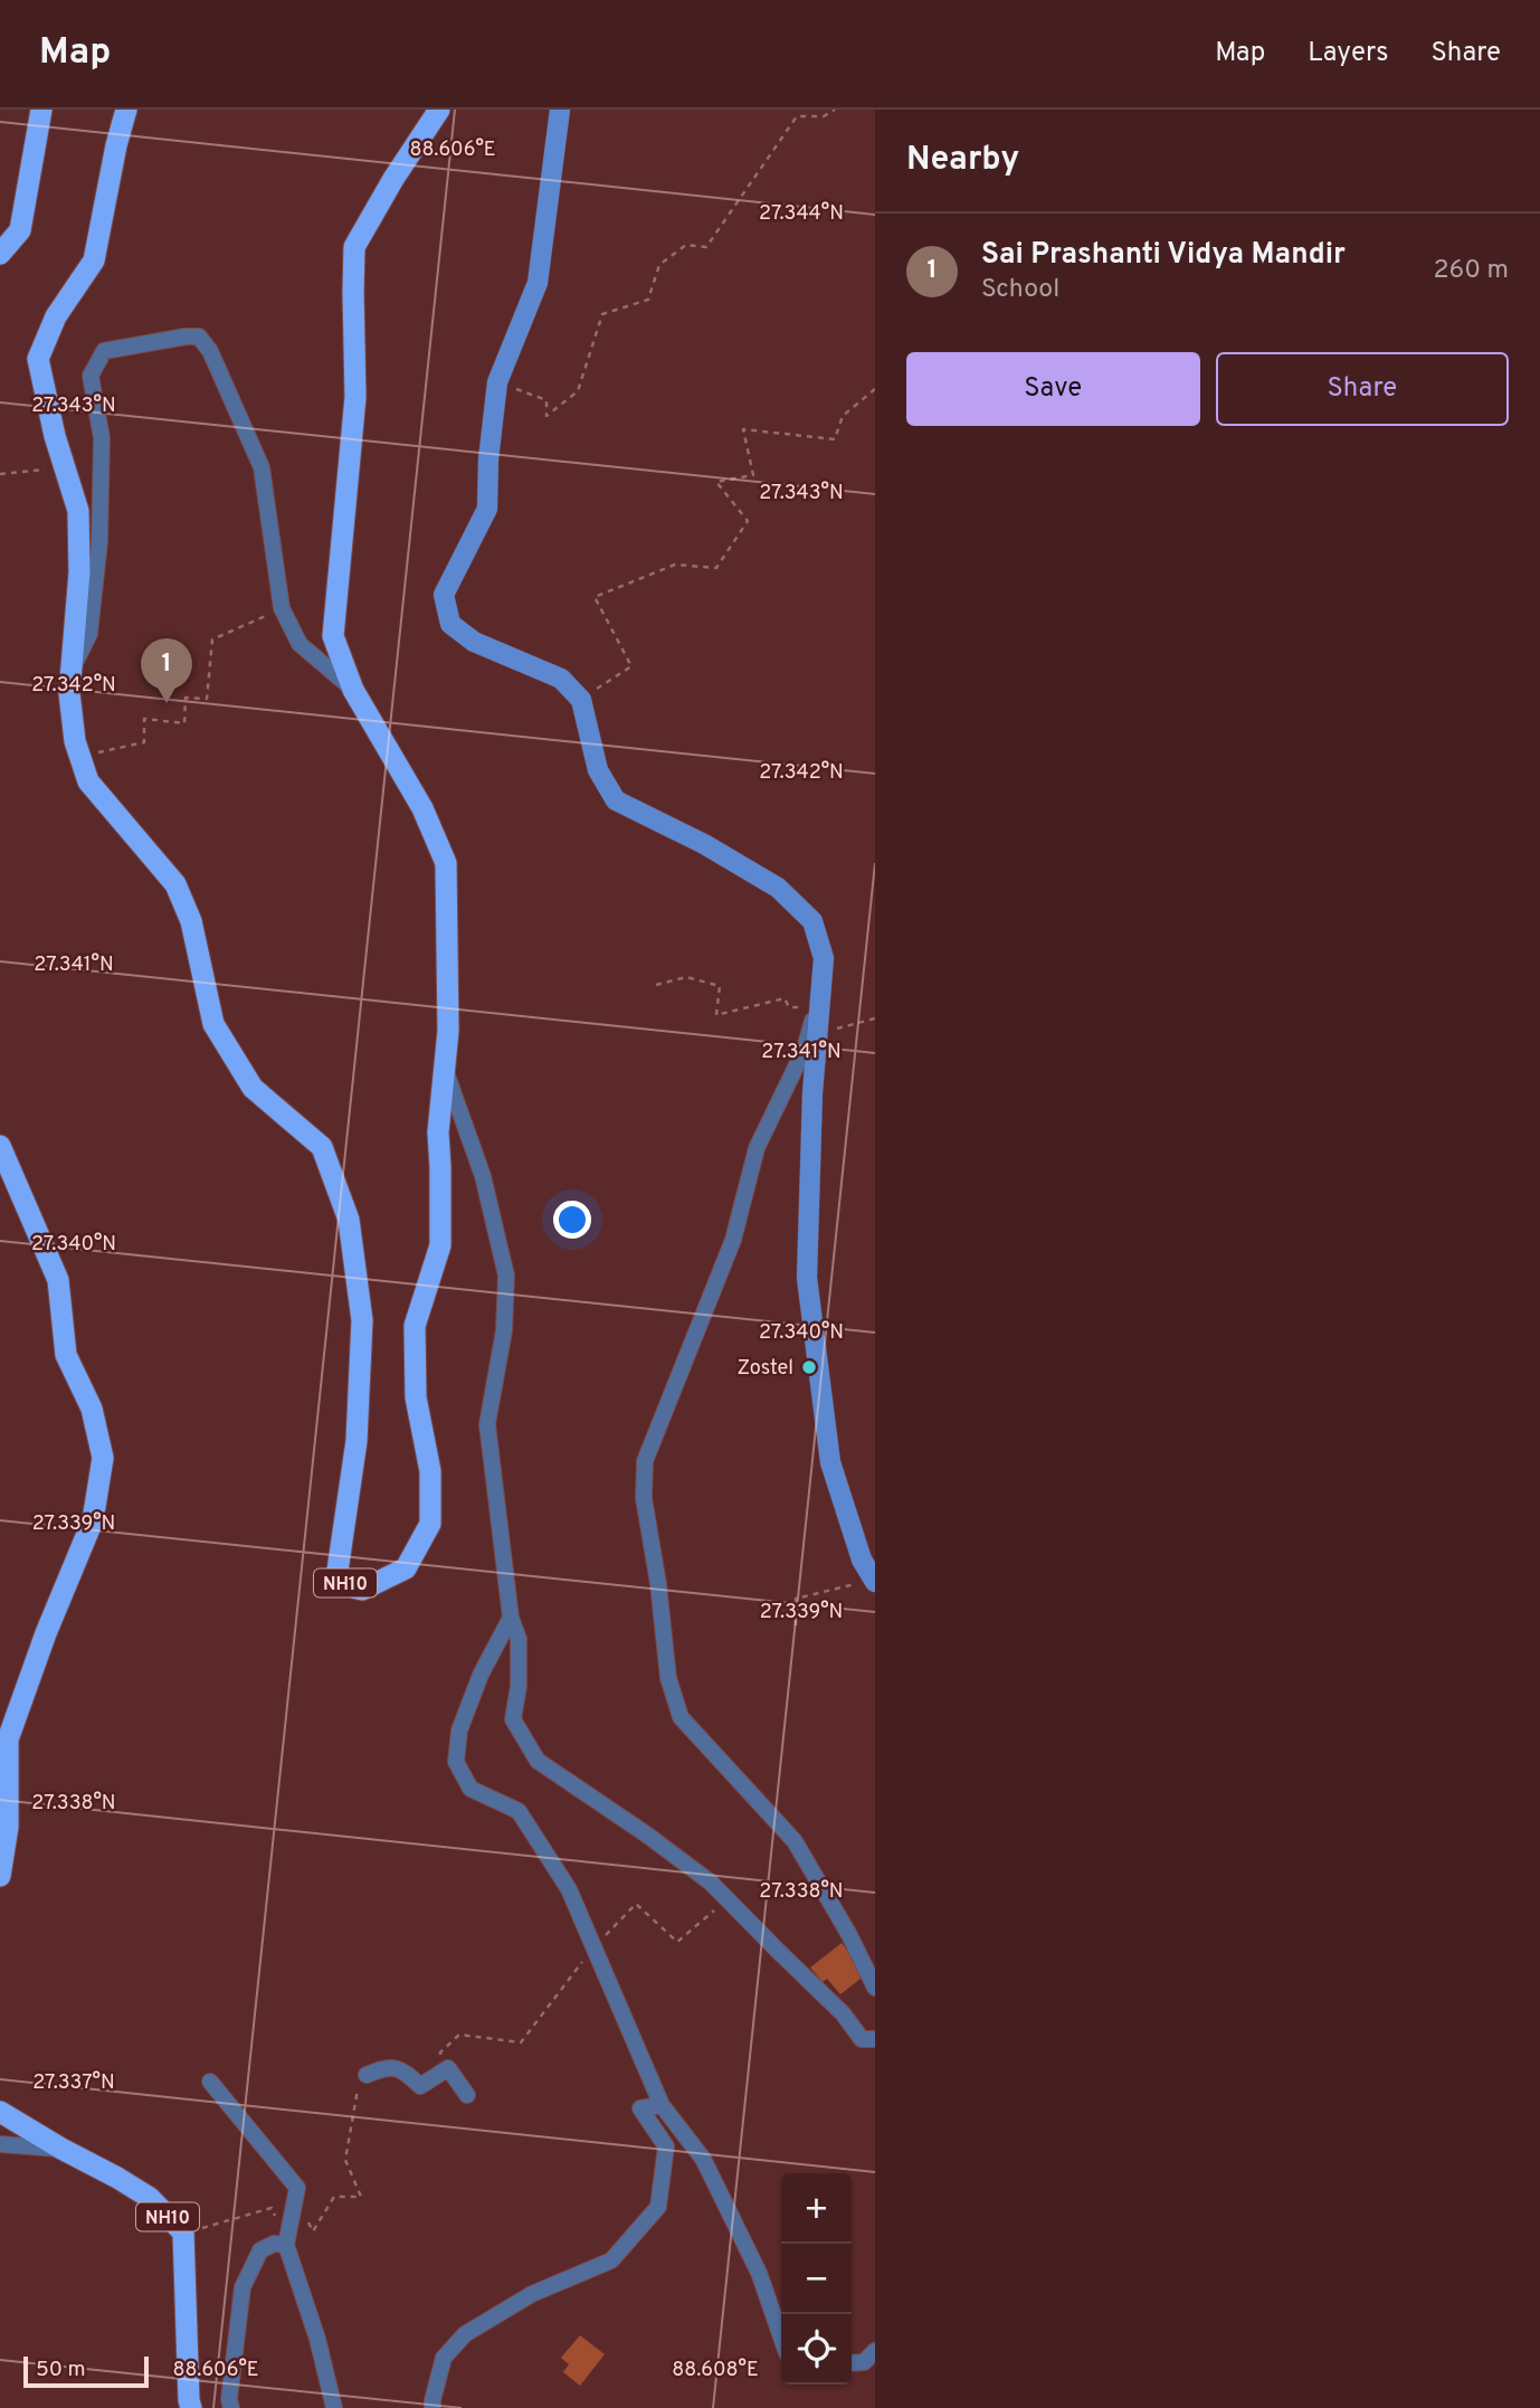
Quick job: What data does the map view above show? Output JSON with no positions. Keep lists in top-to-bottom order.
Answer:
{
  "streets": {
    "highway": ["NH10"]
  },
  "places": ["Zostel"],
  "scale_bar": "50 m",
  "page": {
    "header": "Map",
    "nav": ["Map", "Layers", "Share"],
    "heading": "Nearby",
    "list": [
      {
        "mark": "1",
        "name": "Sai Prashanti Vidya Mandir",
        "note": "School",
        "value": "260 m"
      }
    ],
    "buttons": ["Save", "Share"],
    "pins": "1",
    "map_buttons": ["+", "−"],
    "scale": "50 m"
  },
  "coordinates": [
    "88.606°E",
    "27.344°N",
    "27.343°N",
    "27.342°N",
    "27.341°N",
    "27.340°N",
    "27.339°N",
    "27.338°N",
    "27.337°N",
    "88.608°E"
  ]
}
